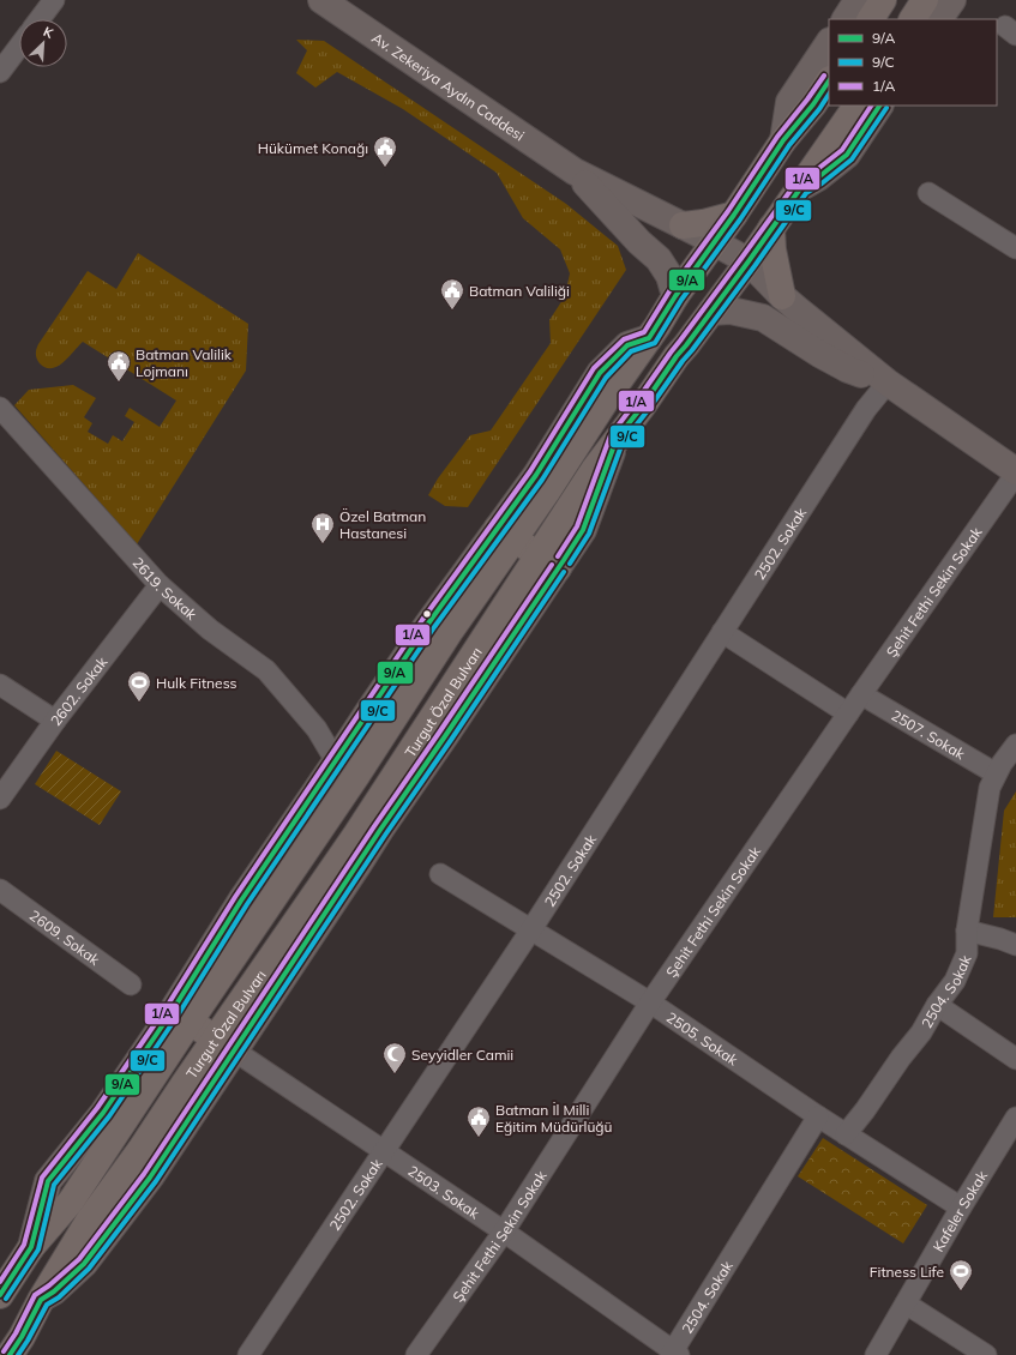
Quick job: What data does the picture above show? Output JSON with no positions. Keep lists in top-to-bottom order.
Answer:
{
  "streets": {
    "main road": ["Turgut Özal Bulvarı"],
    "street": [
      "Av. Zekeriya Aydın Caddesi",
      "2502. Sokak",
      "2619. Sokak",
      "Şehit Fethi Sekin Sokak",
      "2602. Sokak",
      "2507. Sokak",
      "2609. Sokak",
      "2504. Sokak",
      "2505. Sokak",
      "2503. Sokak",
      "Kafeler Sokak"
    ]
  },
  "crossings": [
    ["2502. Sokak", "2505. Sokak"],
    ["2502. Sokak", "2503. Sokak"],
    ["2619. Sokak", "2602. Sokak"],
    ["Şehit Fethi Sekin Sokak", "2507. Sokak"],
    ["Şehit Fethi Sekin Sokak", "2505. Sokak"],
    ["Şehit Fethi Sekin Sokak", "2503. Sokak"],
    ["2507. Sokak", "2504. Sokak"],
    ["2504. Sokak", "2505. Sokak"],
    ["2504. Sokak", "2503. Sokak"],
    ["2505. Sokak", "Kafeler Sokak"]
  ],
  "places": {
    "public building": [
      "Hükümet Konağı",
      "Batman Valiliği",
      "Batman Valilik Lojmanı",
      "Batman İl Milli Eğitim Müdürlüğü"
    ],
    "hospital": ["Özel Batman Hastanesi"],
    "sports": ["Hulk Fitness", "Fitness Life"],
    "mosque": ["Seyyidler Camii"]
  },
  "lines": ["transit line 1/A", "transit line 9/A", "transit line 9/C"],
  "legend": ["9/A", "9/C", "1/A"],
  "north": "top right"
}
